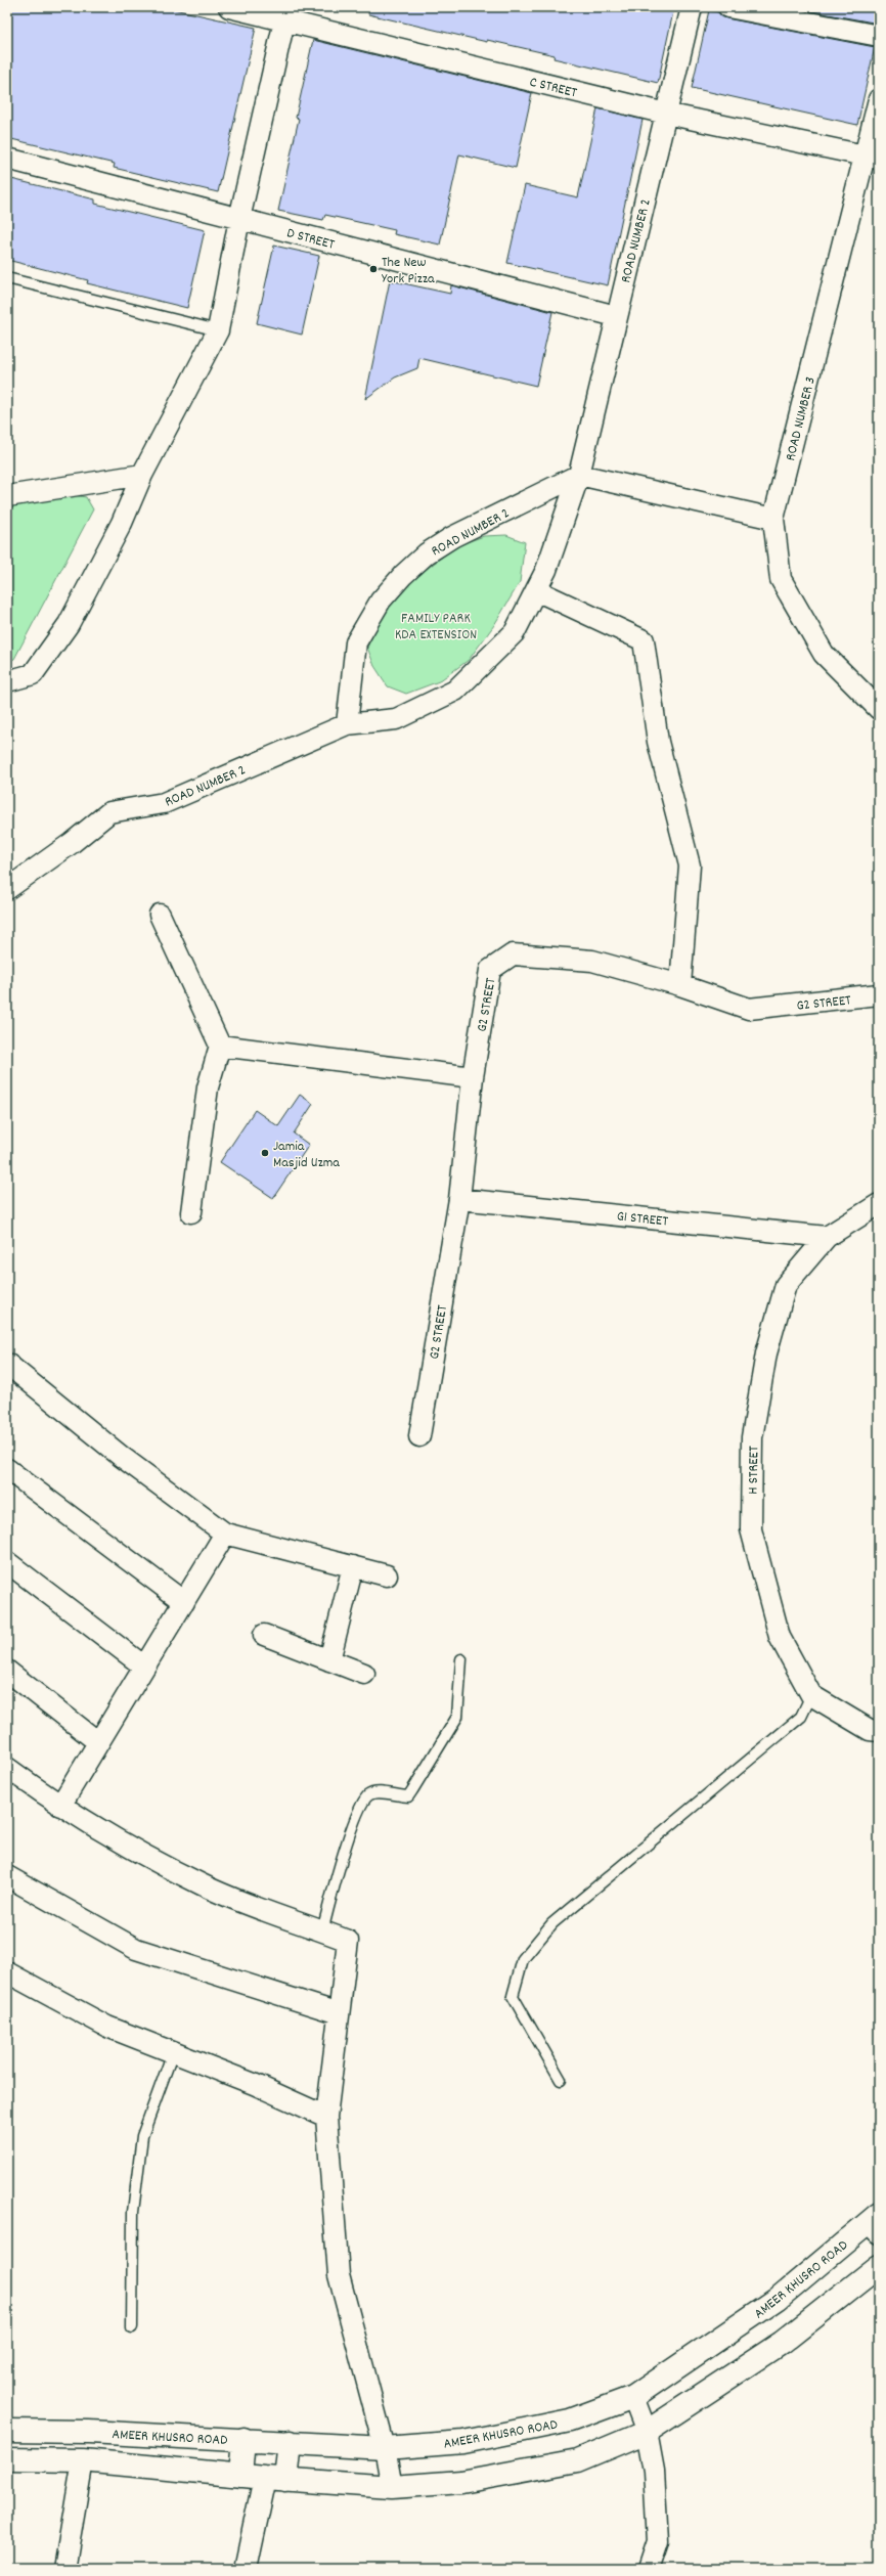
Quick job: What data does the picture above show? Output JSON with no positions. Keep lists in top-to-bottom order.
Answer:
{
  "streets": {
    "main road": ["AMEER KHUSRO ROAD"],
    "street": [
      "C STREET",
      "D STREET",
      "ROAD NUMBER 2",
      "ROAD NUMBER 3",
      "G2 STREET",
      "G1 STREET",
      "H STREET"
    ]
  },
  "crossings": [
    ["C STREET", "ROAD NUMBER 2"],
    ["C STREET", "ROAD NUMBER 3"],
    ["D STREET", "ROAD NUMBER 2"],
    ["G2 STREET", "G1 STREET"],
    ["G1 STREET", "H STREET"]
  ],
  "parks": ["FAMILY PARK KDA EXTENSION"],
  "places": ["The New York Pizza", "Jamia Masjid Uzma"]
}
